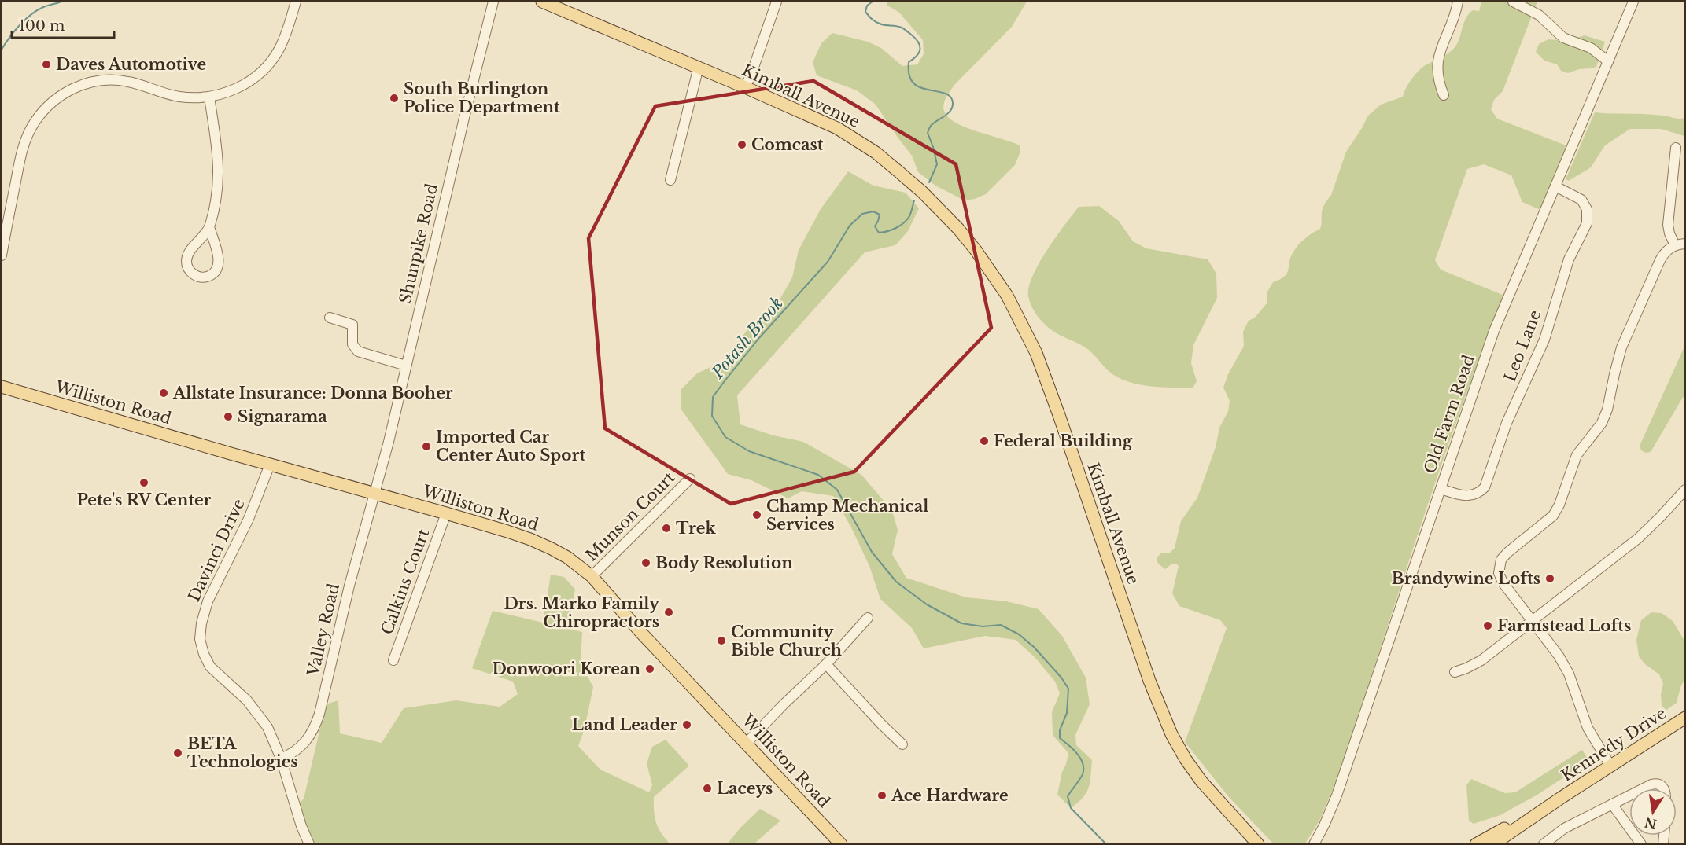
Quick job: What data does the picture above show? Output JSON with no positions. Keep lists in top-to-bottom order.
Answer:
{
  "streets": {
    "main road": ["Kimball Avenue", "Williston Road", "Kennedy Drive"],
    "street": [
      "Shunpike Road",
      "Leo Lane",
      "Old Farm Road",
      "Munson Court",
      "Davinci Drive",
      "Calkins Court",
      "Valley Road"
    ]
  },
  "crossings": [
    ["Shunpike Road", "Williston Road"],
    ["Shunpike Road", "Valley Road"],
    ["Leo Lane", "Old Farm Road"],
    ["Williston Road", "Munson Court"],
    ["Williston Road", "Davinci Drive"],
    ["Williston Road", "Calkins Court"],
    ["Williston Road", "Valley Road"],
    ["Davinci Drive", "Valley Road"]
  ],
  "water": ["Potash Brook"],
  "places": [
    "Daves Automotive",
    "South Burlington Police Department",
    "Comcast",
    "Allstate Insurance: Donna Booher",
    "Signarama",
    "Federal Building",
    "Imported Car Center Auto Sport",
    "Pete's RV Center",
    "Champ Mechanical Services",
    "Trek",
    "Body Resolution",
    "Brandywine Lofts",
    "Drs. Marko Family Chiropractors",
    "Farmstead Lofts",
    "Community Bible Church",
    "Donwoori Korean",
    "Land Leader",
    "BETA Technologies",
    "Laceys",
    "Ace Hardware"
  ],
  "scale_bar": "100 m",
  "north": "bottom"
}
